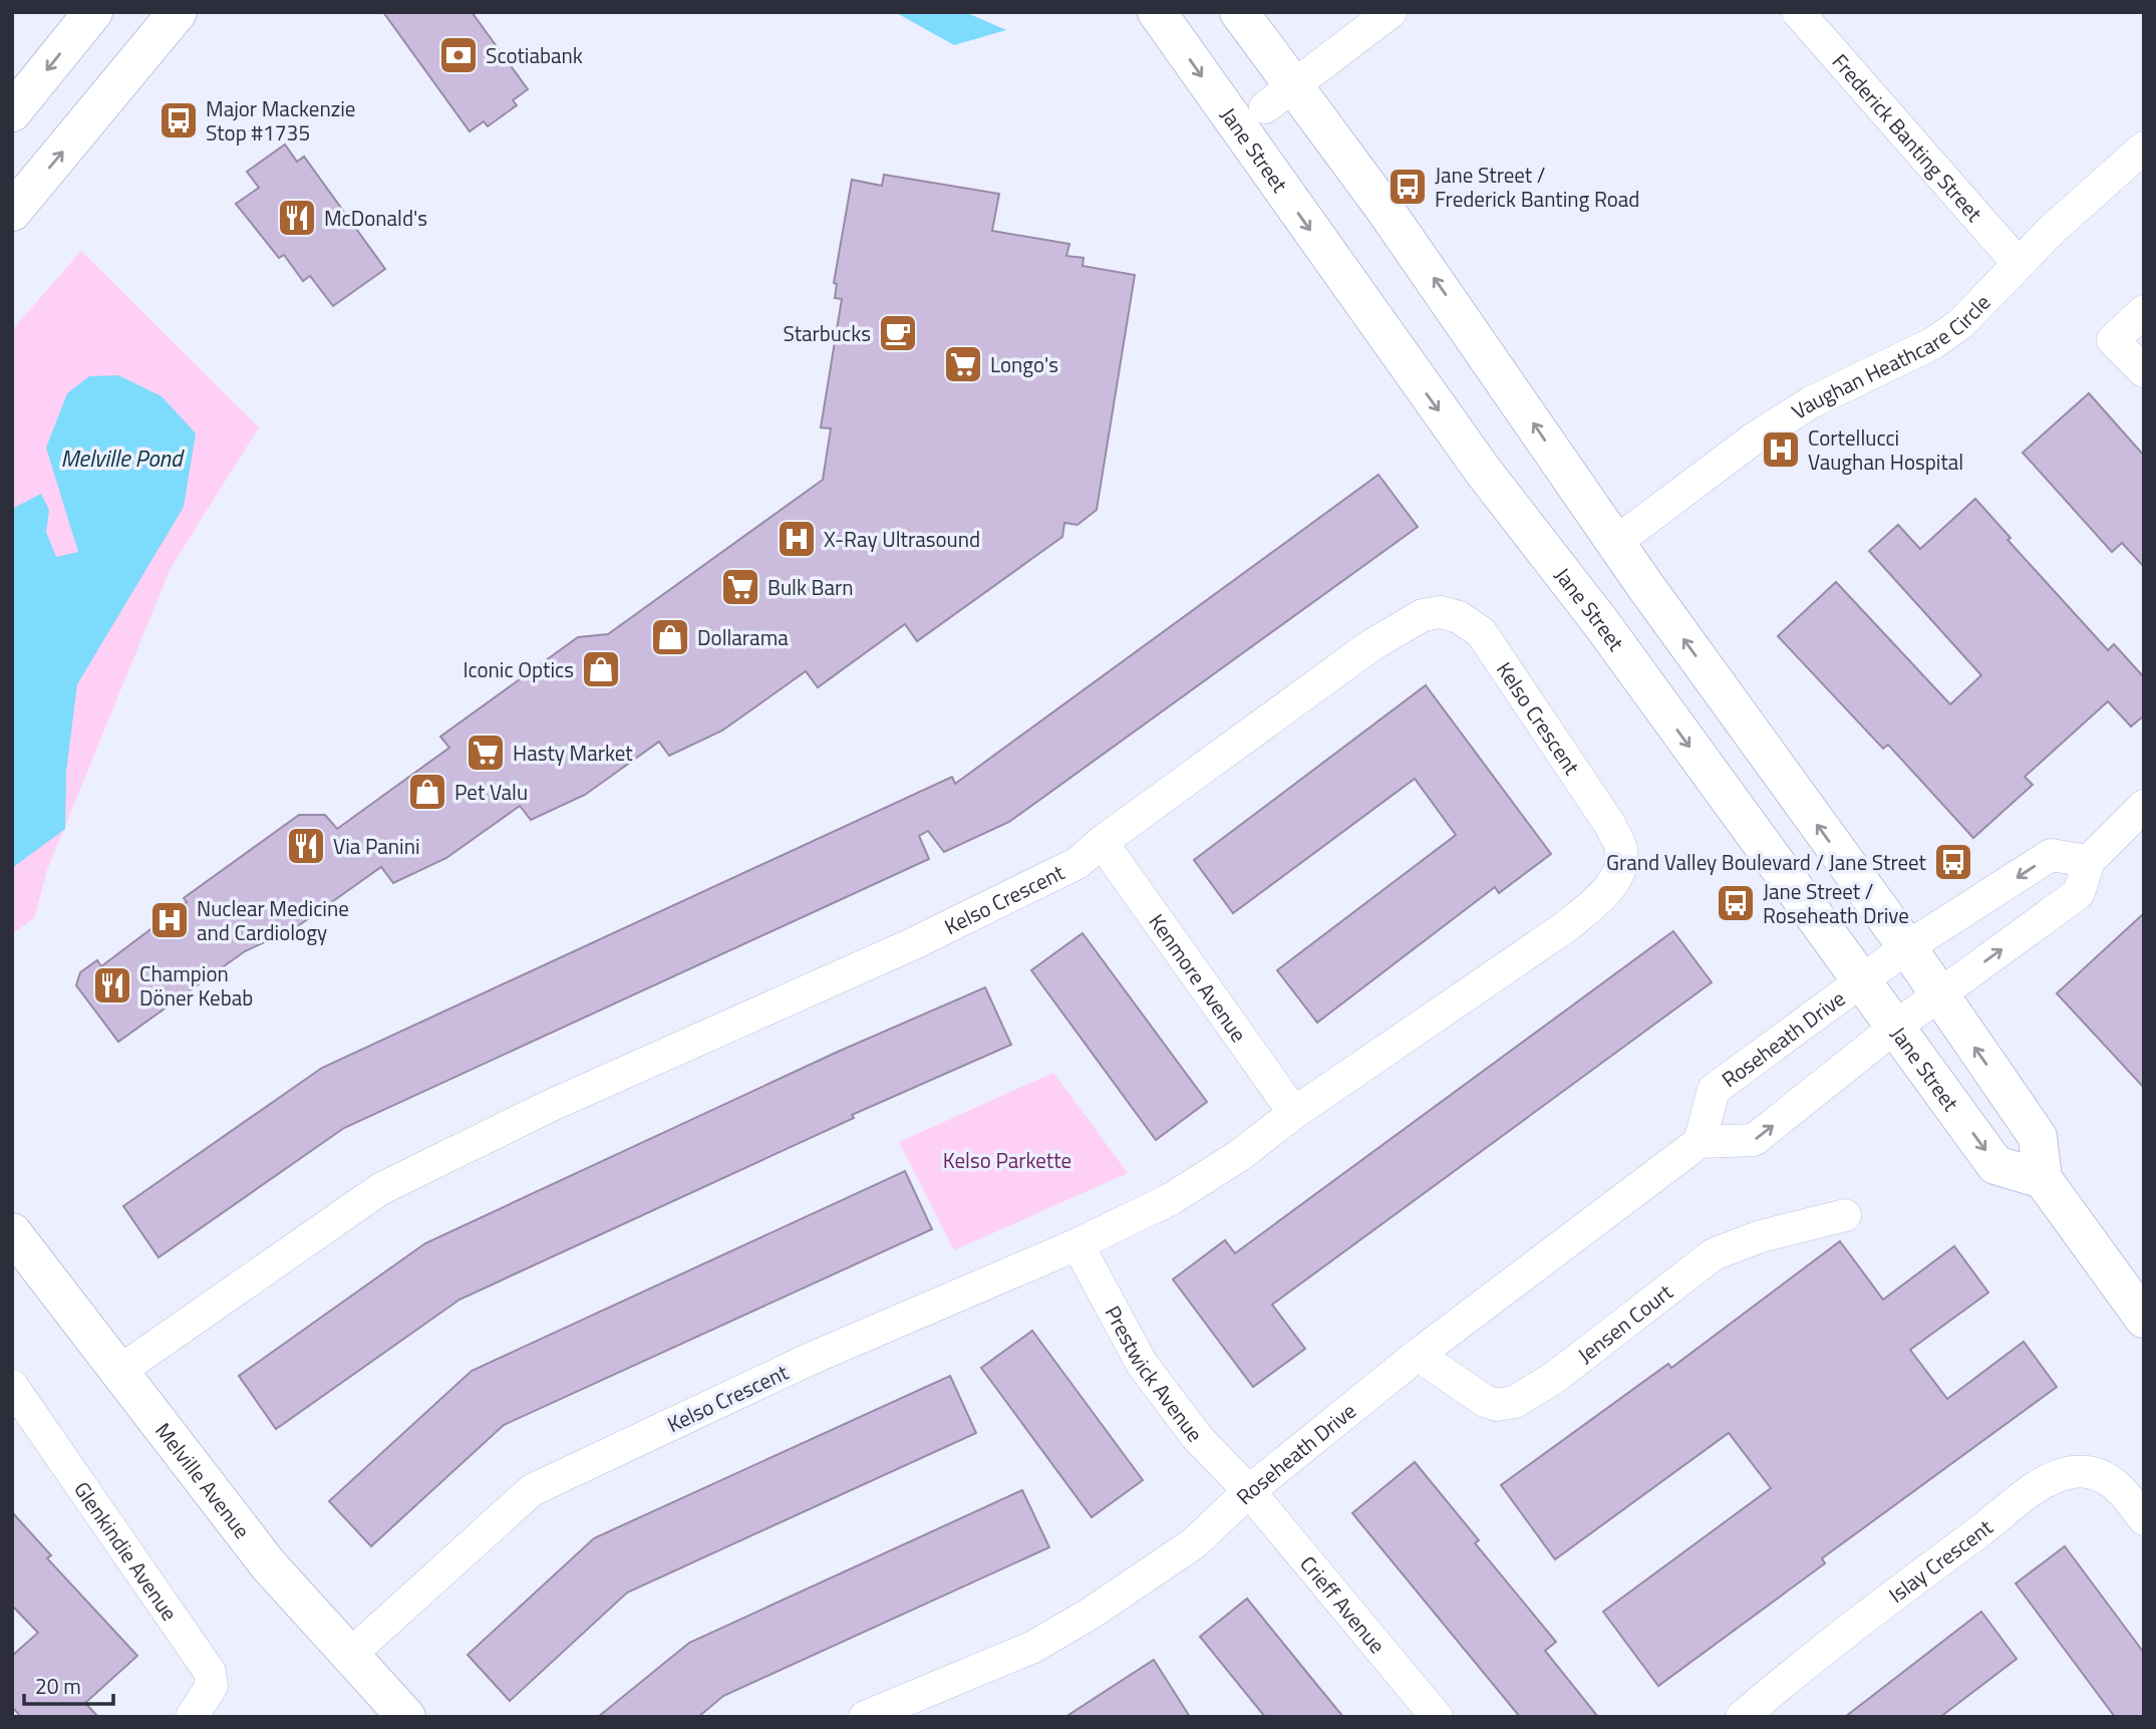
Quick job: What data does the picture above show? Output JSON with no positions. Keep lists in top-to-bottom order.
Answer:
{
  "streets": {
    "main road": ["Jane Street", "Melville Avenue"],
    "street": [
      "Frederick Banting Street",
      "Vaughan Heathcare Circle",
      "Kelso Crescent",
      "Kenmore Avenue",
      "Roseheath Drive",
      "Jensen Court",
      "Prestwick Avenue",
      "Glenkindie Avenue",
      "Islay Crescent",
      "Crieff Avenue"
    ]
  },
  "crossings": [
    ["Frederick Banting Street", "Vaughan Heathcare Circle"],
    ["Jane Street", "Roseheath Drive"],
    ["Kelso Crescent", "Kenmore Avenue"],
    ["Kelso Crescent", "Prestwick Avenue"],
    ["Kelso Crescent", "Melville Avenue"],
    ["Roseheath Drive", "Jensen Court"],
    ["Roseheath Drive", "Prestwick Avenue"],
    ["Roseheath Drive", "Crieff Avenue"],
    ["Prestwick Avenue", "Crieff Avenue"]
  ],
  "water": ["Melville Pond"],
  "parks": ["Kelso Parkette"],
  "places": {
    "bank": ["Scotiabank"],
    "bus stop": [
      "Major Mackenzie Stop #1735",
      "Jane Street / Frederick Banting Road",
      "Grand Valley Boulevard / Jane Street",
      "Jane Street / Roseheath Drive"
    ],
    "restaurant": ["McDonald's", "Via Panini", "Champion Döner Kebab"],
    "cafe": ["Starbucks"],
    "supermarket": ["Longo's", "Bulk Barn", "Hasty Market"],
    "hospital": ["Cortellucci Vaughan Hospital", "X-Ray Ultrasound", "Nuclear Medicine and Cardiology"],
    "shop": ["Dollarama", "Iconic Optics", "Pet Valu"]
  },
  "scale_bar": "20 m"
}
